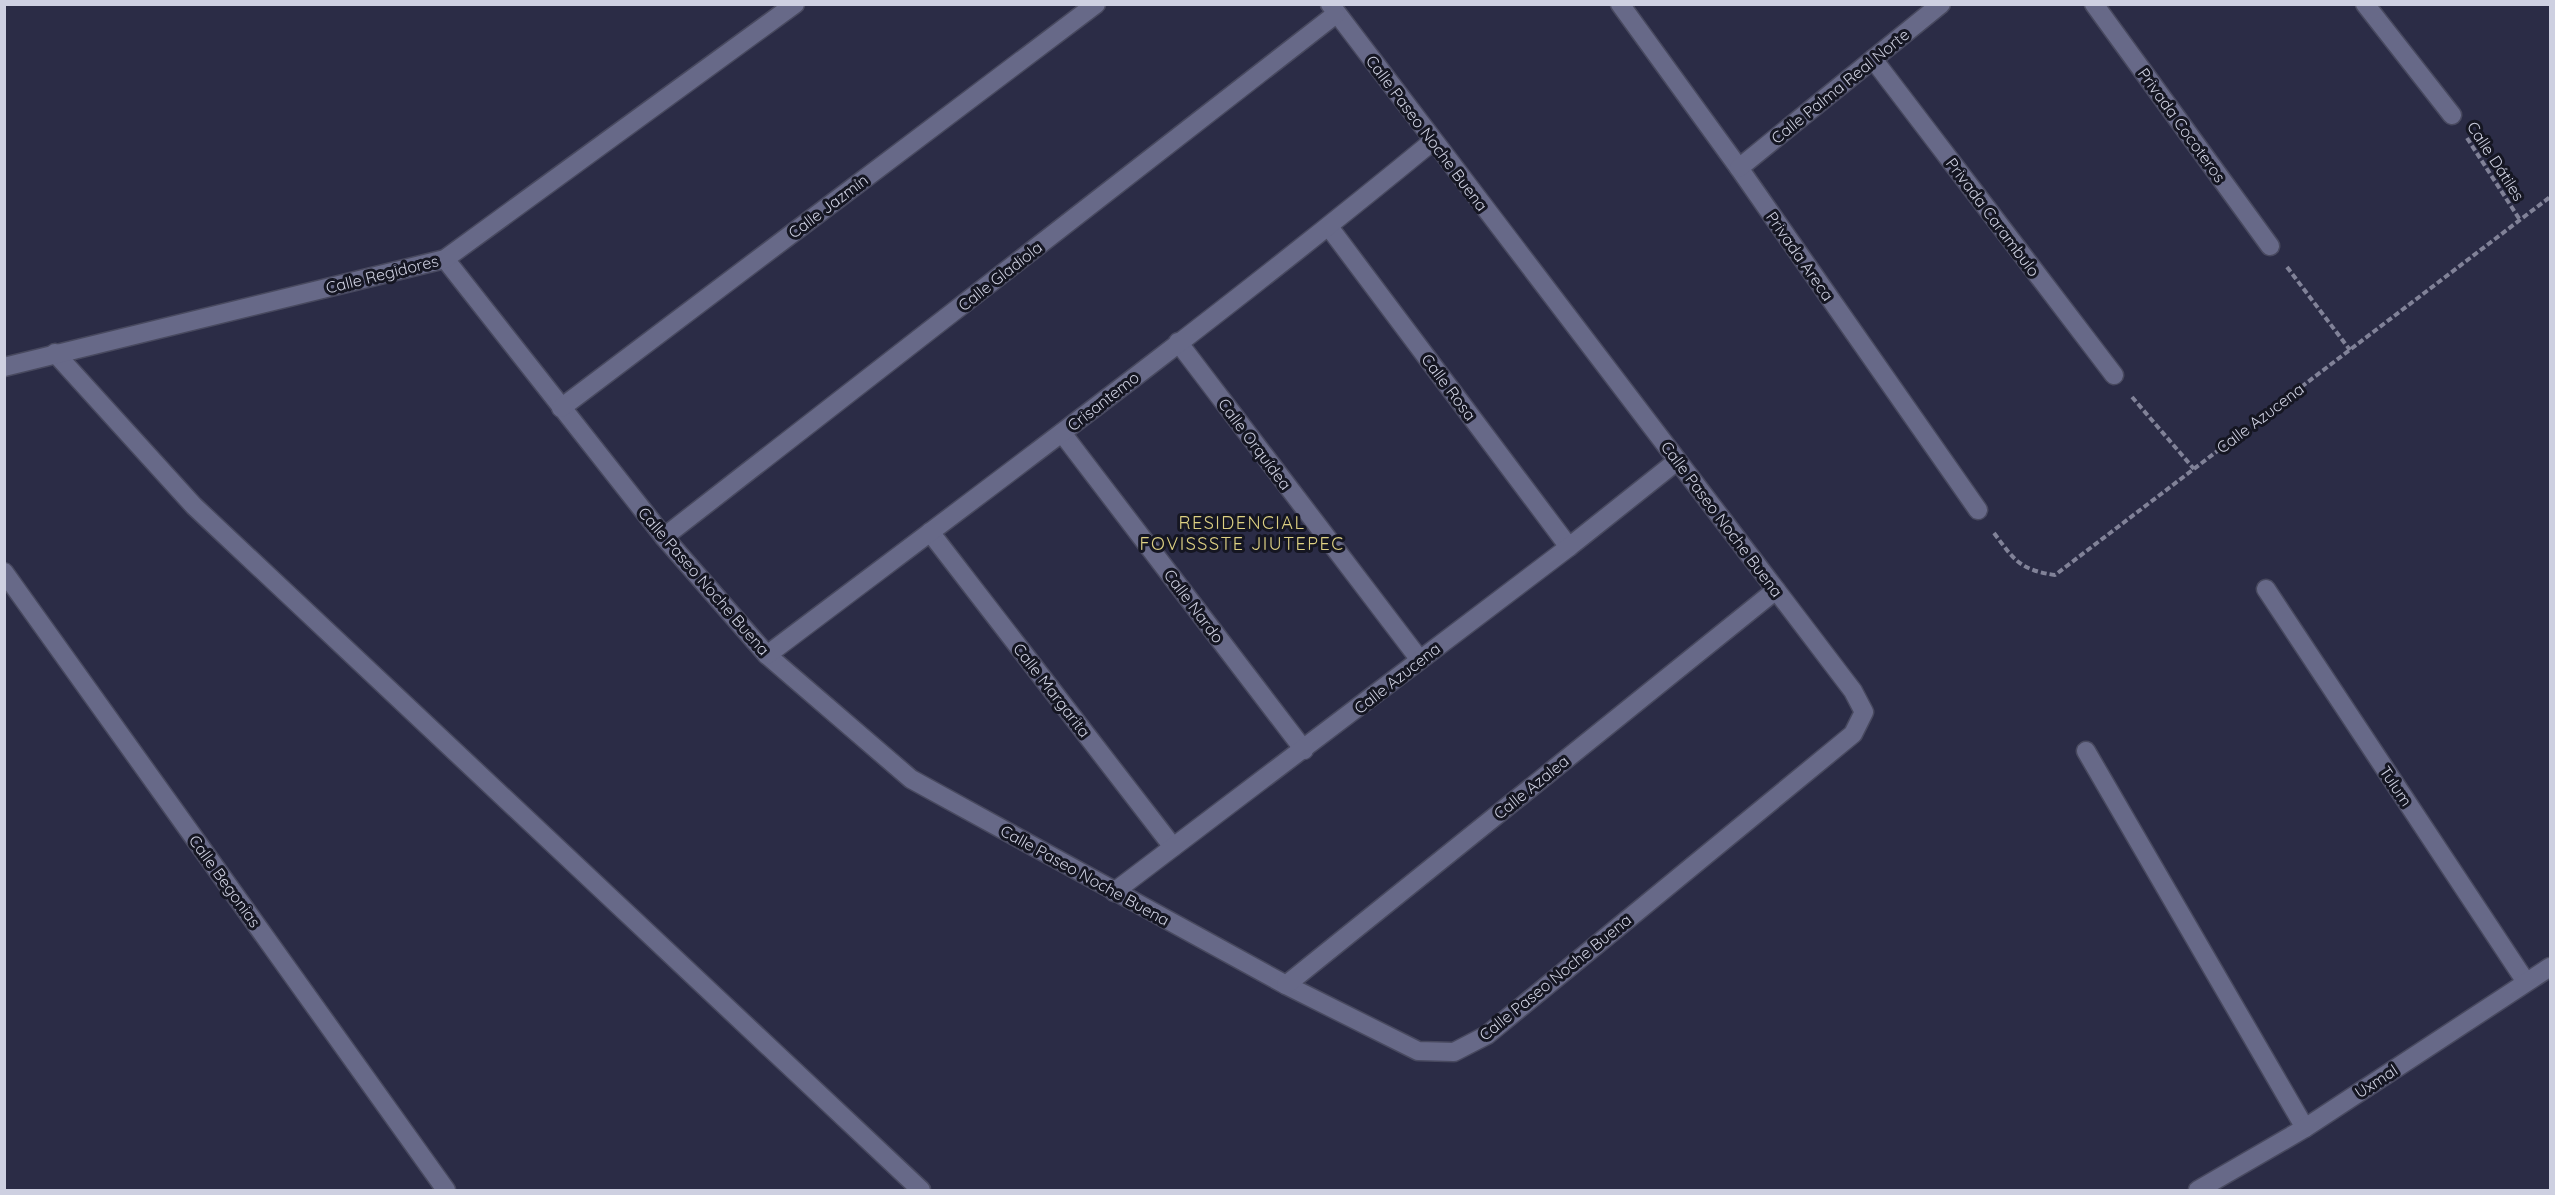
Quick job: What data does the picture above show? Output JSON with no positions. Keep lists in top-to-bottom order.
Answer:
{
  "streets": {
    "street": [
      "Calle Palma Real Norte",
      "Privada Cocoteros",
      "Calle Paseo Noche Buena",
      "Calle Jazmín",
      "Privada Carambulo",
      "Privada Areca",
      "Calle Regidores",
      "Calle Gladiola",
      "Calle Rosa",
      "Crisantemo",
      "Calle Azucena",
      "Calle Orquídea",
      "Calle Nardo",
      "Calle Margarita",
      "Tulum",
      "Calle Azalea",
      "Calle Begonias",
      "Uxmal"
    ],
    "path": ["Calle Dátiles"]
  },
  "crossings": [
    ["Calle Palma Real Norte", "Privada Carambulo"],
    ["Calle Palma Real Norte", "Privada Areca"],
    ["Calle Paseo Noche Buena", "Calle Jazmín"],
    ["Calle Paseo Noche Buena", "Calle Regidores"],
    ["Calle Paseo Noche Buena", "Calle Gladiola"],
    ["Calle Paseo Noche Buena", "Crisantemo"],
    ["Calle Paseo Noche Buena", "Calle Azucena"],
    ["Calle Paseo Noche Buena", "Calle Azalea"],
    ["Calle Dátiles", "Calle Azucena"],
    ["Privada Areca", "Calle Azucena"],
    ["Calle Rosa", "Crisantemo"],
    ["Calle Rosa", "Calle Azucena"],
    ["Crisantemo", "Calle Orquídea"],
    ["Crisantemo", "Calle Nardo"],
    ["Crisantemo", "Calle Margarita"],
    ["Calle Azucena", "Calle Orquídea"],
    ["Calle Azucena", "Calle Nardo"],
    ["Calle Azucena", "Calle Margarita"],
    ["Tulum", "Uxmal"]
  ],
  "districts": ["RESIDENCIAL FOVISSSTE JIUTEPEC"]
}
